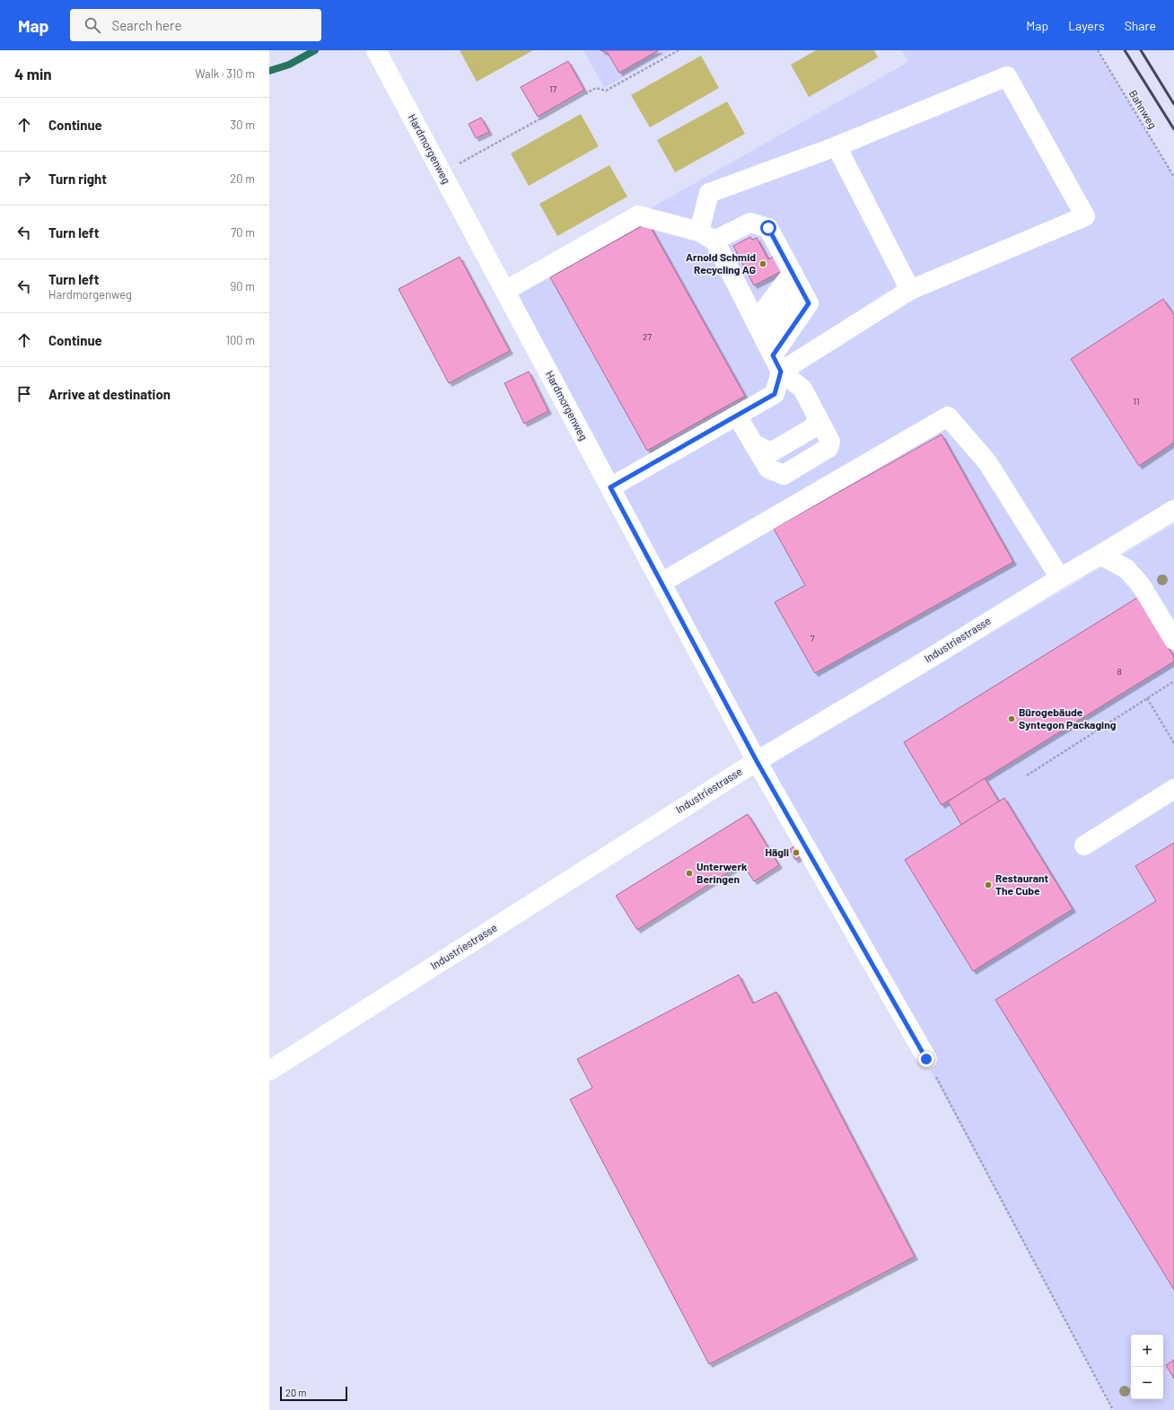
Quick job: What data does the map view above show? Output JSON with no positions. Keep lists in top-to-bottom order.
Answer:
{
  "streets": {
    "street": ["Hardmorgenweg", "Industriestrasse"],
    "path": ["Bahnweg"]
  },
  "crossings": [
    ["Hardmorgenweg", "Industriestrasse"]
  ],
  "places": [
    "Arnold Schmid Recycling AG",
    "Bürogebäude Syntegon Packaging",
    "Hägli",
    "Unterwerk Beringen",
    "Restaurant The Cube"
  ],
  "house_numbers": [
    "17",
    "27",
    "11",
    "7",
    "8"
  ],
  "scale_bar": "20 m",
  "page": {
    "header": "Map",
    "search": "Search here",
    "nav": ["Map", "Layers", "Share"],
    "heading": ["4 min", "Walk · 310 m"],
    "list": [
      ["Continue", "30 m"],
      ["Turn right", "20 m"],
      ["Turn left", "70 m"],
      ["Turn left", "Hardmorgenweg", "90 m"],
      ["Continue", "100 m"],
      "Arrive at destination"
    ],
    "map_buttons": ["+", "−"],
    "scale": "20 m"
  }
}
